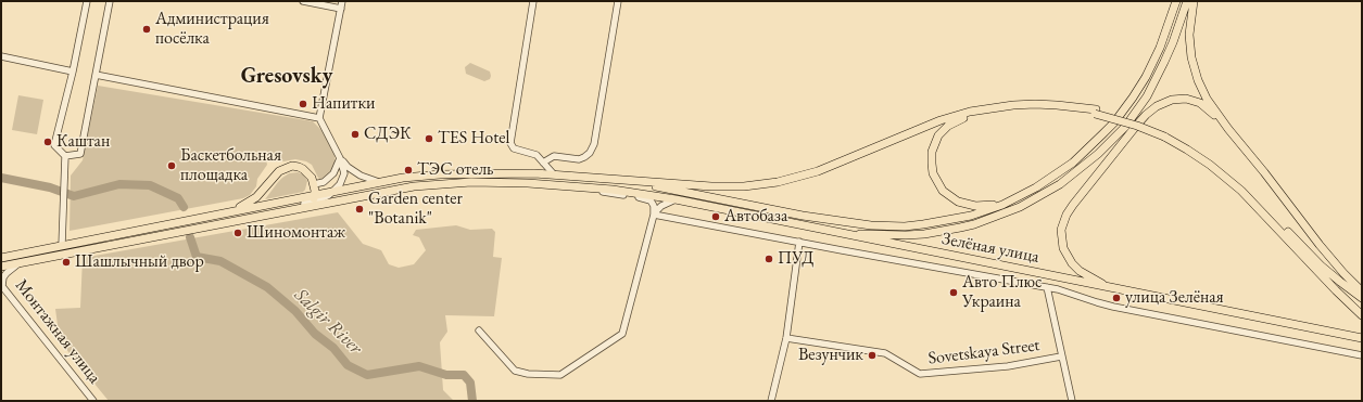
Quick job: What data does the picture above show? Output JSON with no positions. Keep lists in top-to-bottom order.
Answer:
{
  "streets": {
    "main road": ["Зелёная улица"],
    "street": ["Монтажная улица", "Sovetskaya Street"]
  },
  "districts": ["Gresovsky"],
  "water": ["Salgir River"],
  "places": [
    "Администрация посёлка",
    "Напитки",
    "СДЭК",
    "TES Hotel",
    "Каштан",
    "Баскетбольная площадка",
    "ТЭС отель",
    "Garden center \"Botanik\"",
    "Автобаза",
    "Шиномонтаж",
    "ПУД",
    "Шашлычный двор",
    "Авто Плюс Украина",
    "улица Зелёная",
    "Везунчик"
  ]
}
